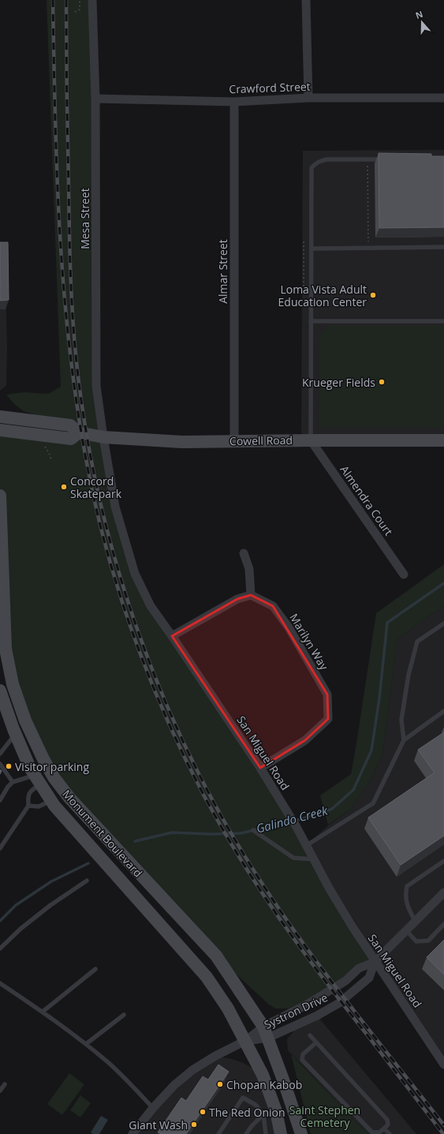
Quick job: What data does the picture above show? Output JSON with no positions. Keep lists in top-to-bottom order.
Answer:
{
  "streets": {
    "main road": ["Cowell Road", "Monument Boulevard"],
    "street": [
      "Crawford Street",
      "Mesa Street",
      "Almar Street",
      "Almendra Court",
      "Marilyn Way",
      "San Miguel Road",
      "Systron Drive"
    ]
  },
  "crossings": [
    ["Crawford Street", "Mesa Street"],
    ["Crawford Street", "Almar Street"],
    ["Mesa Street", "Cowell Road"],
    ["Mesa Street", "San Miguel Road"],
    ["Almar Street", "Cowell Road"],
    ["Cowell Road", "Almendra Court"],
    ["Cowell Road", "San Miguel Road"],
    ["Marilyn Way", "San Miguel Road"],
    ["San Miguel Road", "Systron Drive"],
    ["Monument Boulevard", "Systron Drive"]
  ],
  "water": ["Galindo Creek"],
  "parks": ["Saint Stephen Cemetery"],
  "places": [
    "Loma Vista Adult Education Center",
    "Krueger Fields",
    "Concord Skatepark",
    "Visitor parking",
    "Chopan Kabob",
    "The Red Onion",
    "Giant Wash"
  ],
  "north": "top"
}
